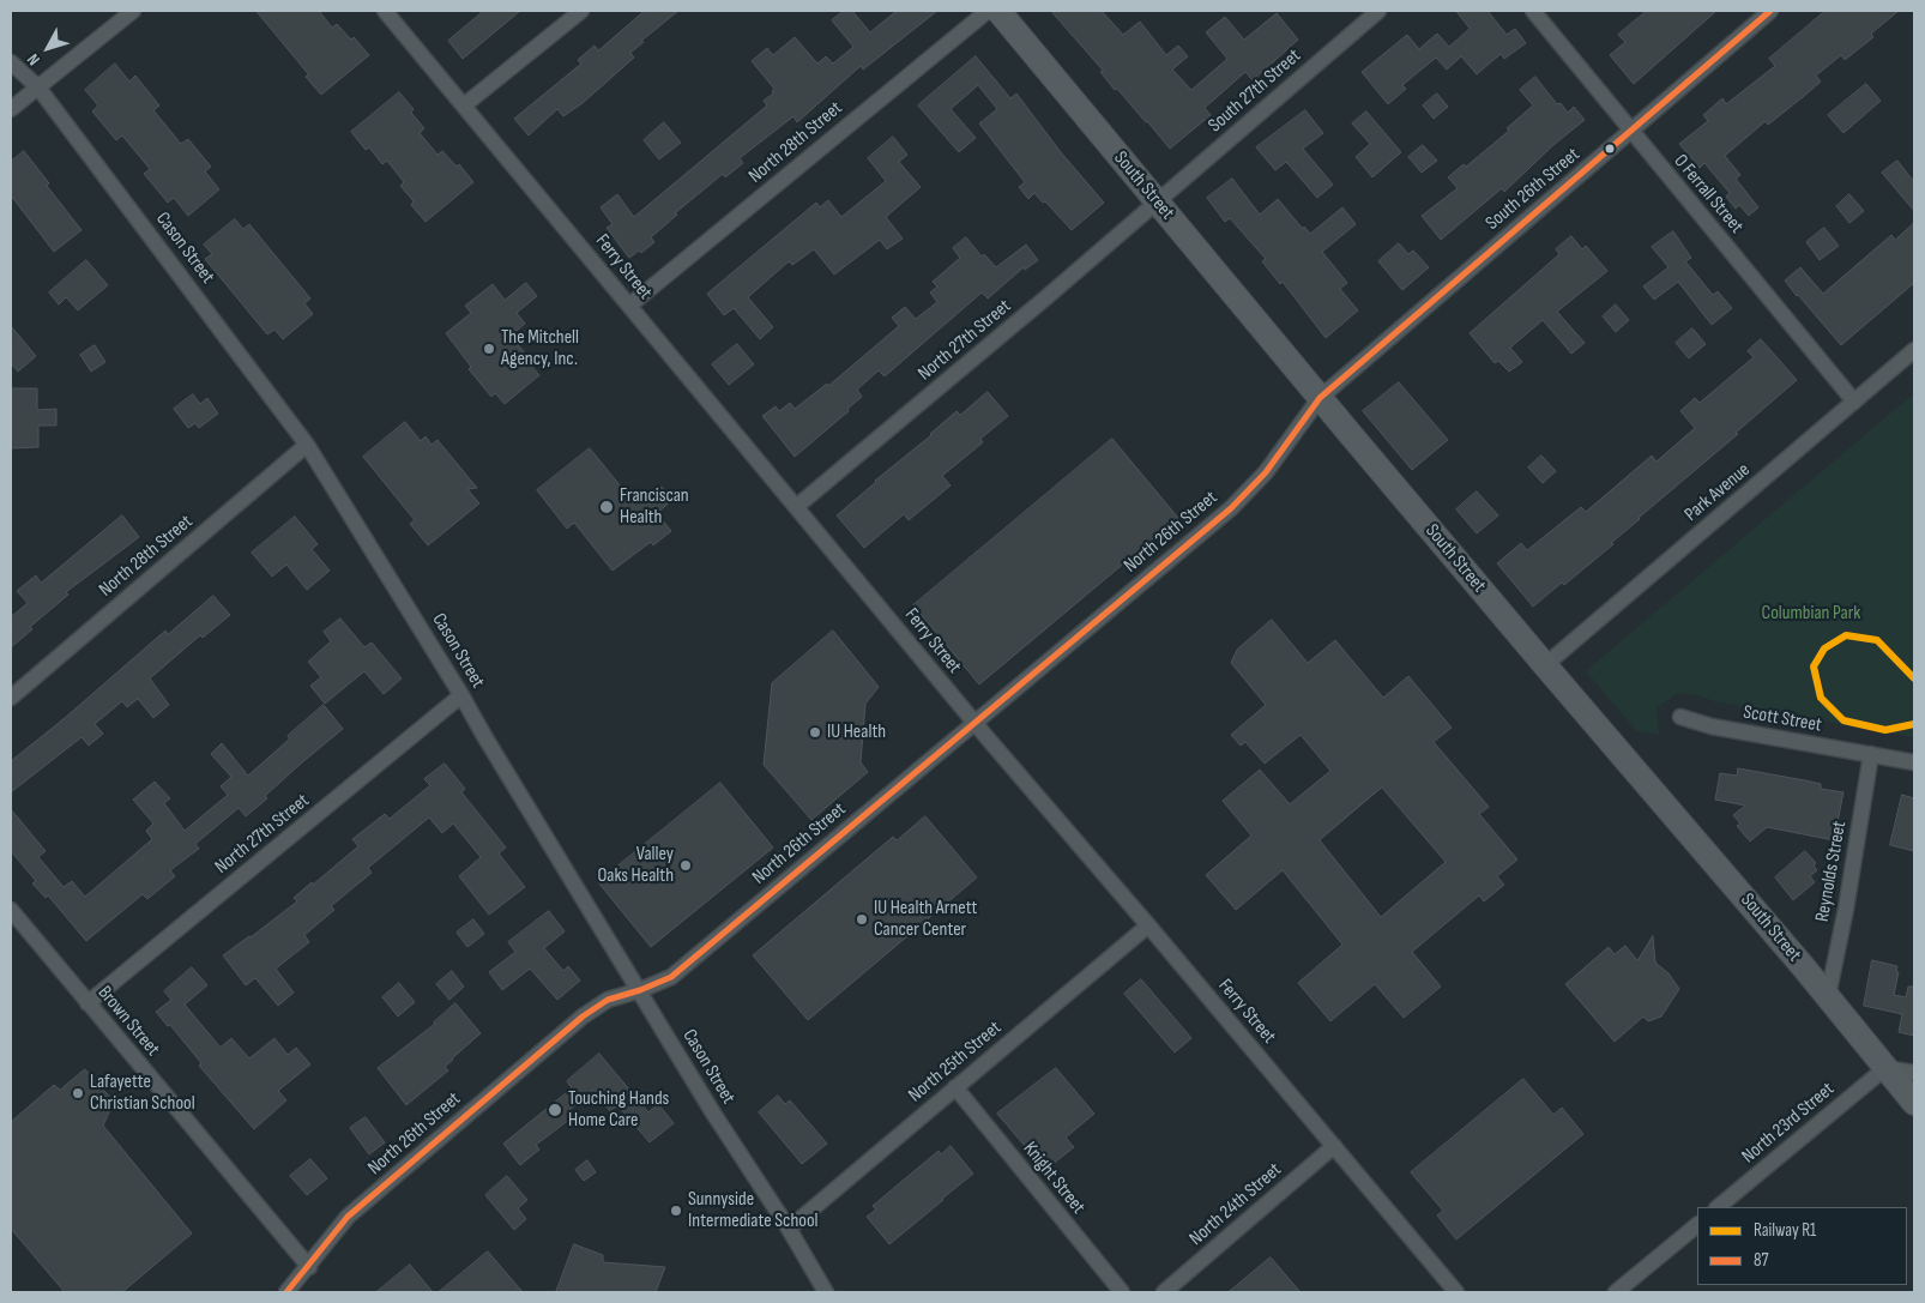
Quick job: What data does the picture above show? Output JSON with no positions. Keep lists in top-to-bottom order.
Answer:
{
  "streets": {
    "main road": ["South Street"],
    "street": [
      "South 27th Street",
      "North 28th Street",
      "South 26th Street",
      "O Ferrall Street",
      "Cason Street",
      "Ferry Street",
      "North 27th Street",
      "Park Avenue",
      "North 26th Street",
      "Scott Street",
      "Reynolds Street",
      "Brown Street",
      "North 25th Street",
      "North 23rd Street",
      "Knight Street",
      "North 24th Street"
    ]
  },
  "crossings": [
    ["South 27th Street", "South Street"],
    ["South 27th Street", "North 27th Street"],
    ["North 28th Street", "Cason Street"],
    ["North 28th Street", "Ferry Street"],
    ["South Street", "South 26th Street"],
    ["South Street", "North 27th Street"],
    ["South Street", "Park Avenue"],
    ["South Street", "North 26th Street"],
    ["South Street", "Reynolds Street"],
    ["South Street", "North 23rd Street"],
    ["South 26th Street", "O Ferrall Street"],
    ["South 26th Street", "North 26th Street"],
    ["O Ferrall Street", "Park Avenue"],
    ["Cason Street", "North 27th Street"],
    ["Cason Street", "North 26th Street"],
    ["Cason Street", "North 25th Street"],
    ["Ferry Street", "North 27th Street"],
    ["Ferry Street", "North 26th Street"],
    ["Ferry Street", "North 25th Street"],
    ["Ferry Street", "North 24th Street"],
    ["North 27th Street", "Brown Street"],
    ["North 26th Street", "Brown Street"],
    ["Scott Street", "Reynolds Street"],
    ["North 25th Street", "Knight Street"]
  ],
  "parks": ["Columbian Park"],
  "places": [
    "The Mitchell Agency, Inc.",
    "Franciscan Health",
    "IU Health",
    "Valley Oaks Health",
    "IU Health Arnett Cancer Center",
    "Lafayette Christian School",
    "Touching Hands Home Care",
    "Sunnyside Intermediate School"
  ],
  "lines": ["transit line 87", "rail line R1"],
  "legend": ["Railway R1", "87"],
  "north": "bottom left"
}
